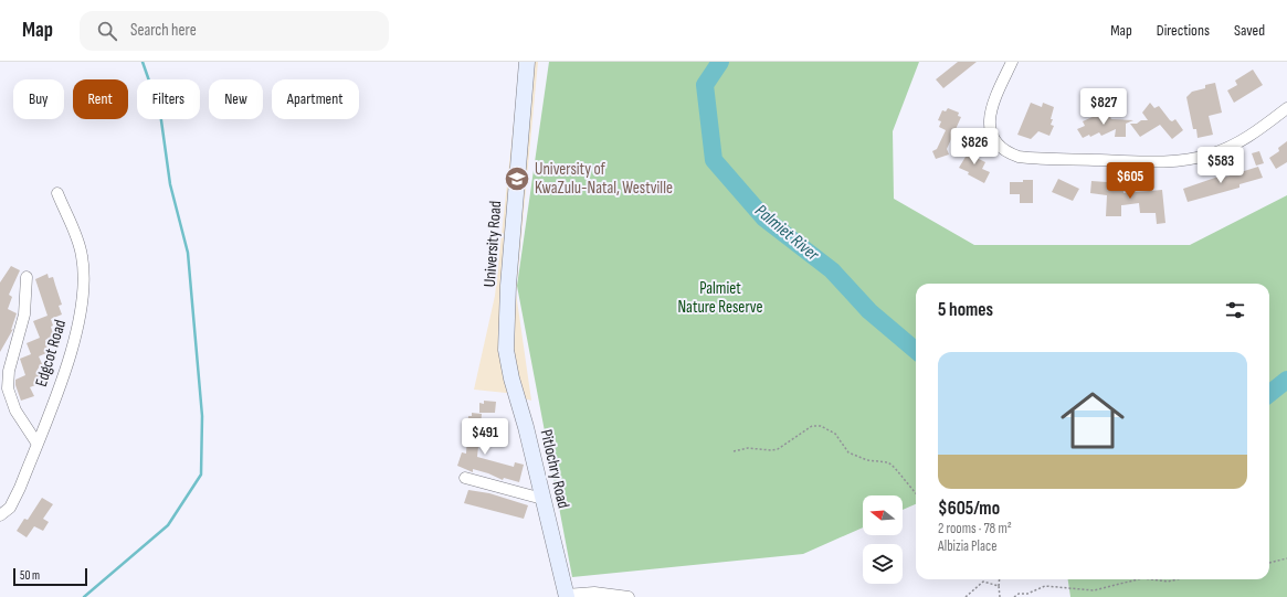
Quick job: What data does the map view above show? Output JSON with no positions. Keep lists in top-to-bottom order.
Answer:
{
  "streets": {
    "street": ["University Road", "Edgcot Road", "Pitlochry Road"]
  },
  "crossings": [
    ["University Road", "Pitlochry Road"]
  ],
  "water": ["Palmiet River"],
  "parks": ["Palmiet Nature Reserve"],
  "places": {
    "school or university": ["University of KwaZulu-Natal, Westville"]
  },
  "scale_bar": "50 m",
  "north": "left",
  "page": {
    "header": "Map",
    "search": "Search here",
    "nav": ["Map", "Directions", "Saved"],
    "chip": [
      "Buy",
      "Rent",
      "Filters",
      "New",
      "Apartment"
    ],
    "price": [
      "$827",
      "$826",
      "$583",
      "$605",
      "$491"
    ],
    "heading": "5 homes",
    "list": [
      {
        "name": "$605/mo",
        "note": "2 rooms · 78 m² · Albizia Place"
      }
    ],
    "scale": "50 m"
  }
}
